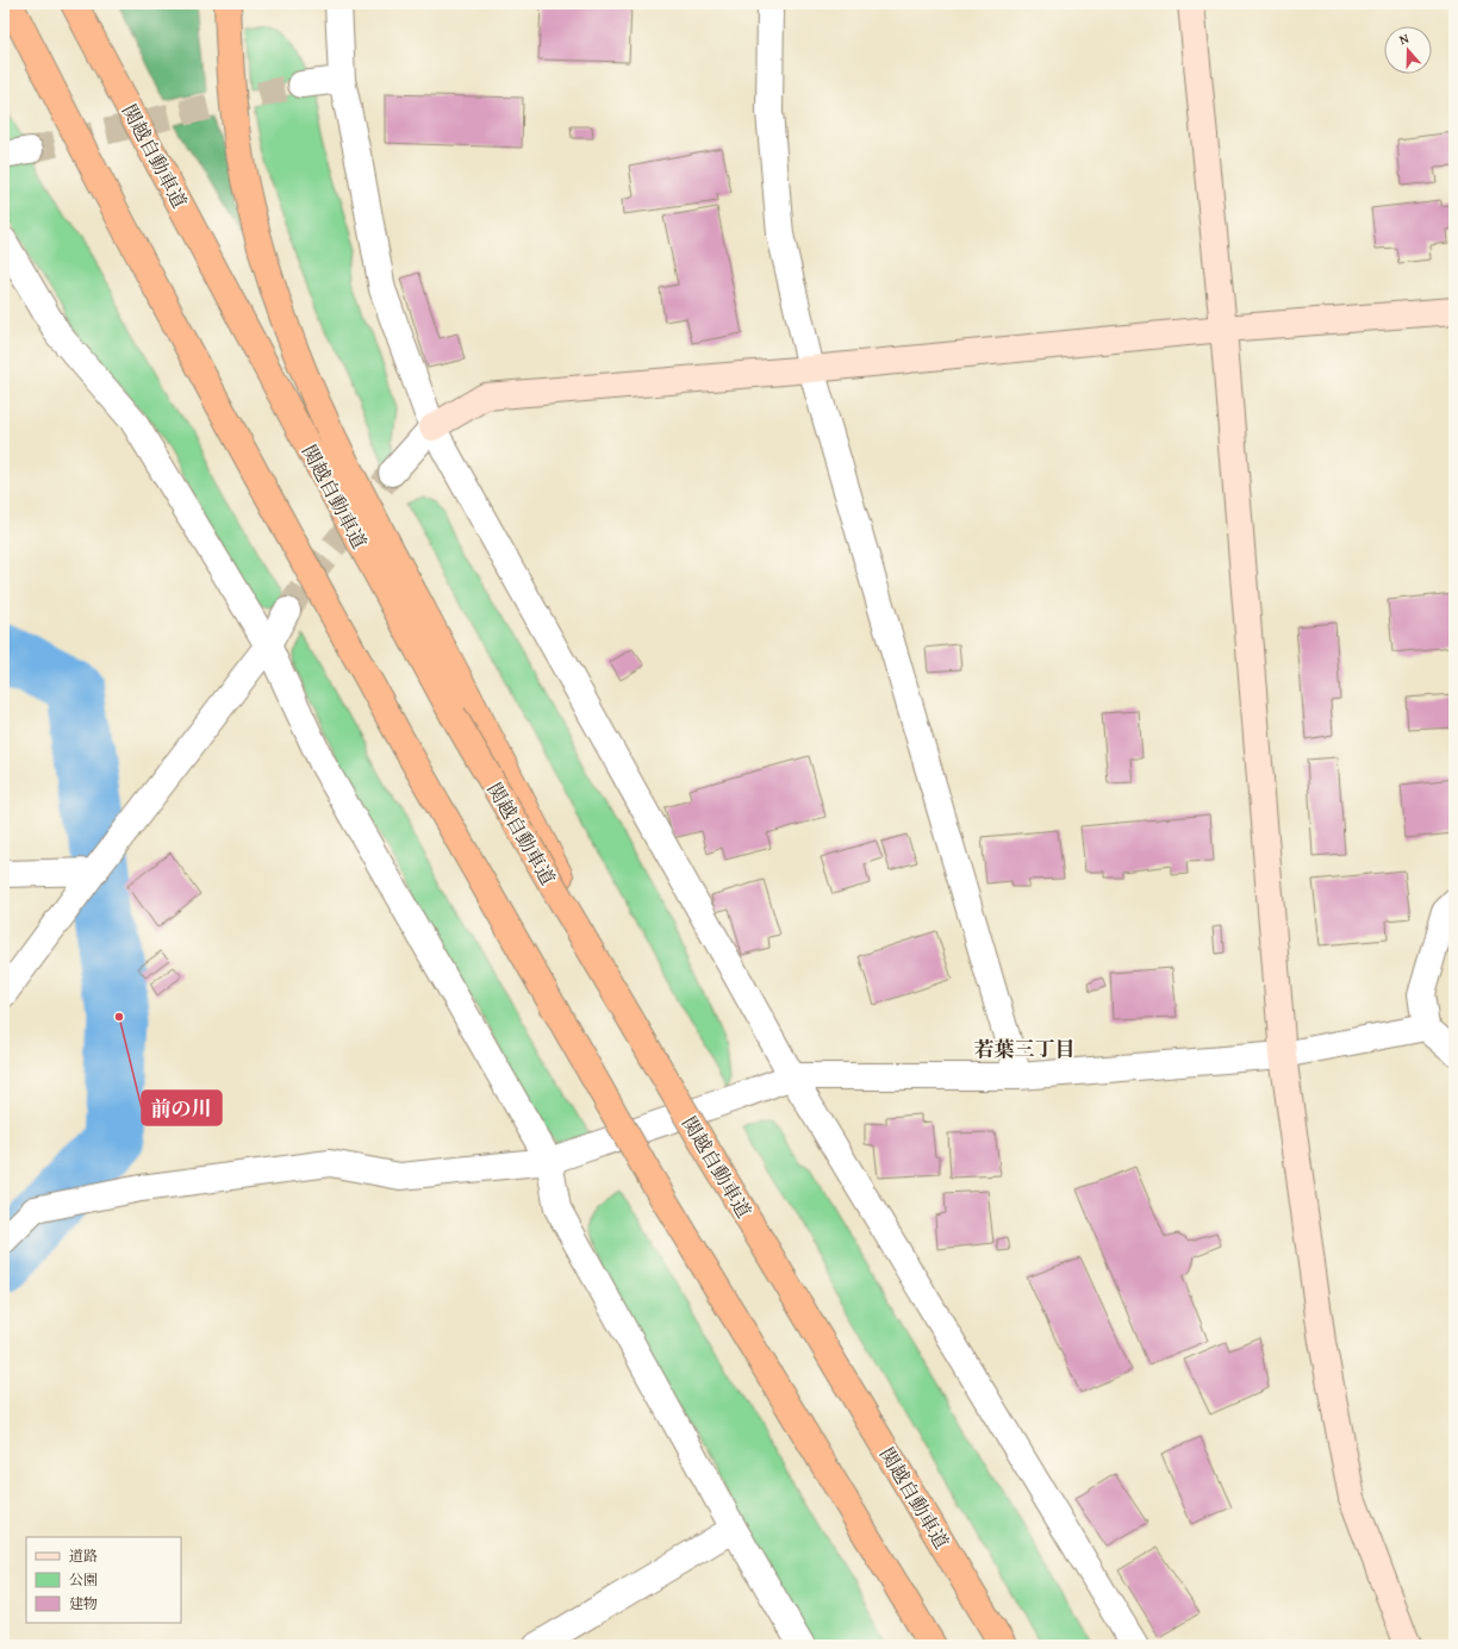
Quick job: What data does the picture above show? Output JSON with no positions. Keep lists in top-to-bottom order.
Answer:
{
  "streets": {
    "highway": ["関越自動車道"]
  },
  "districts": ["若葉三丁目"],
  "places": ["前の川"],
  "legend": ["道路", "公園", "建物"],
  "north": "top"
}
